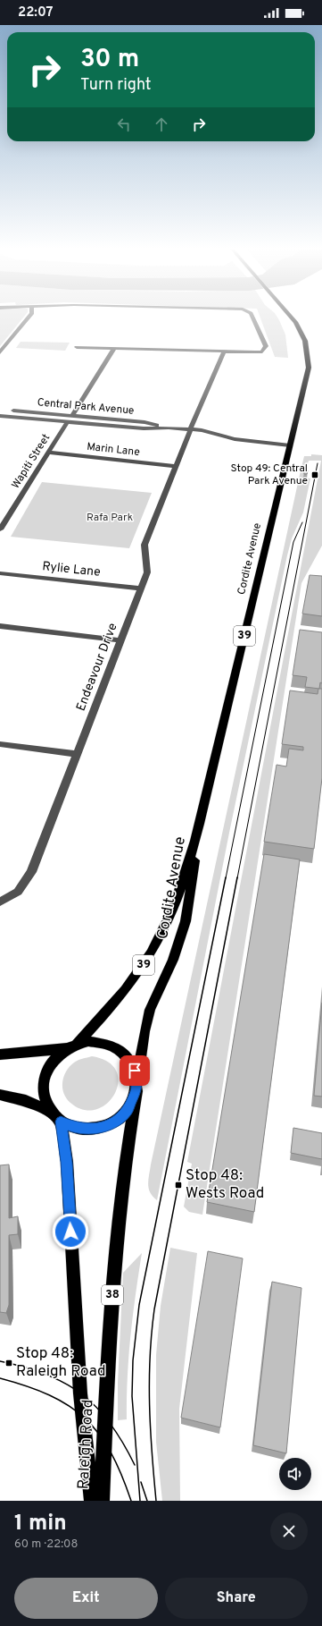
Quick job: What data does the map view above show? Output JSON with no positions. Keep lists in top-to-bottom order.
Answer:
{
  "streets": {
    "main road": [
      "Cordite Avenue",
      "39",
      "38",
      "Raleigh Road"
    ],
    "street": [
      "Central Park Avenue",
      "Marin Lane",
      "Wapiti Street",
      "Rylie Lane",
      "Endeavour Drive"
    ]
  },
  "crossings": [
    ["Central Park Avenue", "Wapiti Street"],
    ["Central Park Avenue", "Cordite Avenue"],
    ["Central Park Avenue", "Endeavour Drive"],
    ["Marin Lane", "Wapiti Street"],
    ["Marin Lane", "Endeavour Drive"],
    ["Cordite Avenue", "39"],
    ["Cordite Avenue", "38"],
    ["Cordite Avenue", "Raleigh Road"],
    ["Rylie Lane", "Endeavour Drive"],
    ["39", "38"],
    ["39", "Raleigh Road"],
    ["38", "Raleigh Road"]
  ],
  "parks": ["Rafa Park"],
  "places": {
    "transit": ["Stop 49: Central Park Avenue", "Stop 48: Wests Road", "Stop 48: Raleigh Road"]
  },
  "page": {
    "status": "22:07",
    "turn": ["30 m", "Turn right"],
    "heading": ["1 min", "60 m · 22:08"],
    "buttons": ["Exit", "Share"]
  }
}
